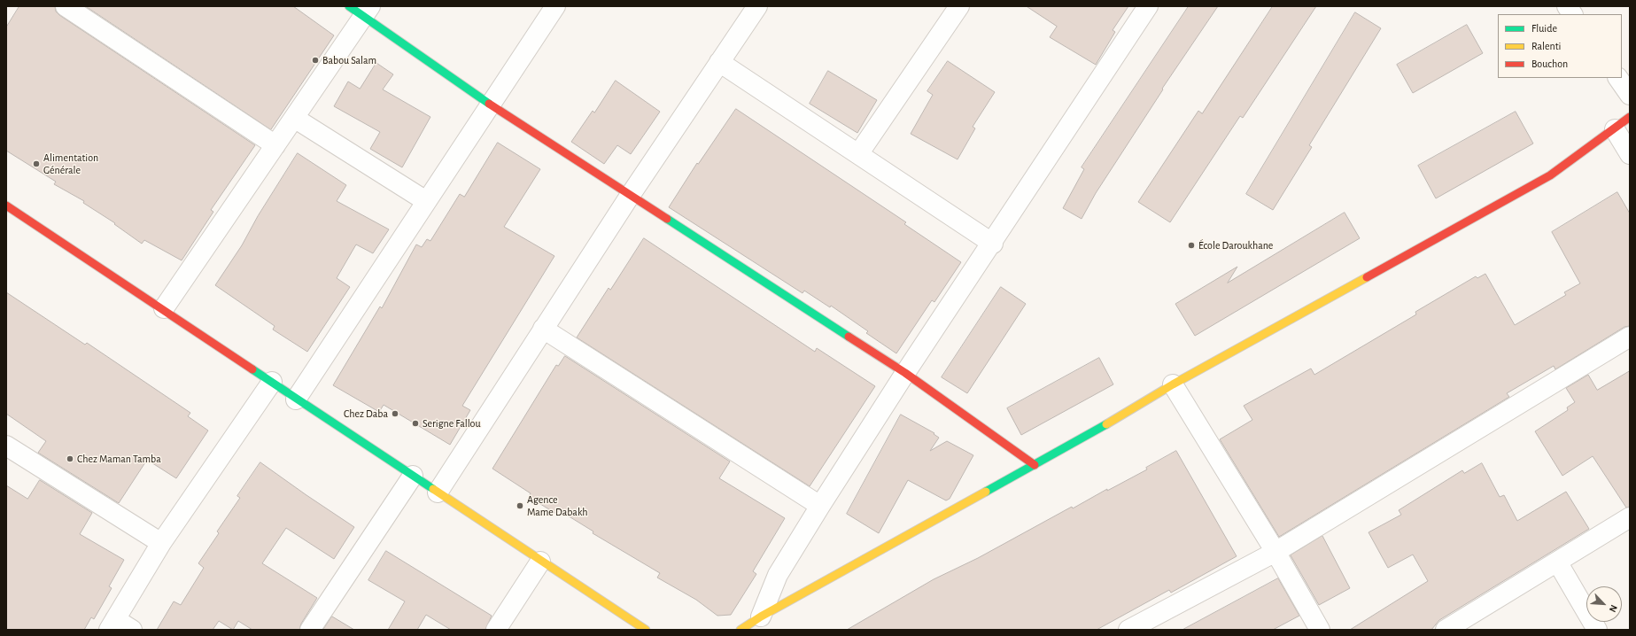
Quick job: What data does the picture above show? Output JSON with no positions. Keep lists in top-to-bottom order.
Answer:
{
  "places": [
    "Babou Salam",
    "Alimentation Générale",
    "École Daroukhane",
    "Chez Daba",
    "Serigne Fallou",
    "Chez Maman Tamba",
    "Agence Mame Dabakh"
  ],
  "legend": ["Fluide", "Ralenti", "Bouchon"],
  "north": "bottom right"
}
